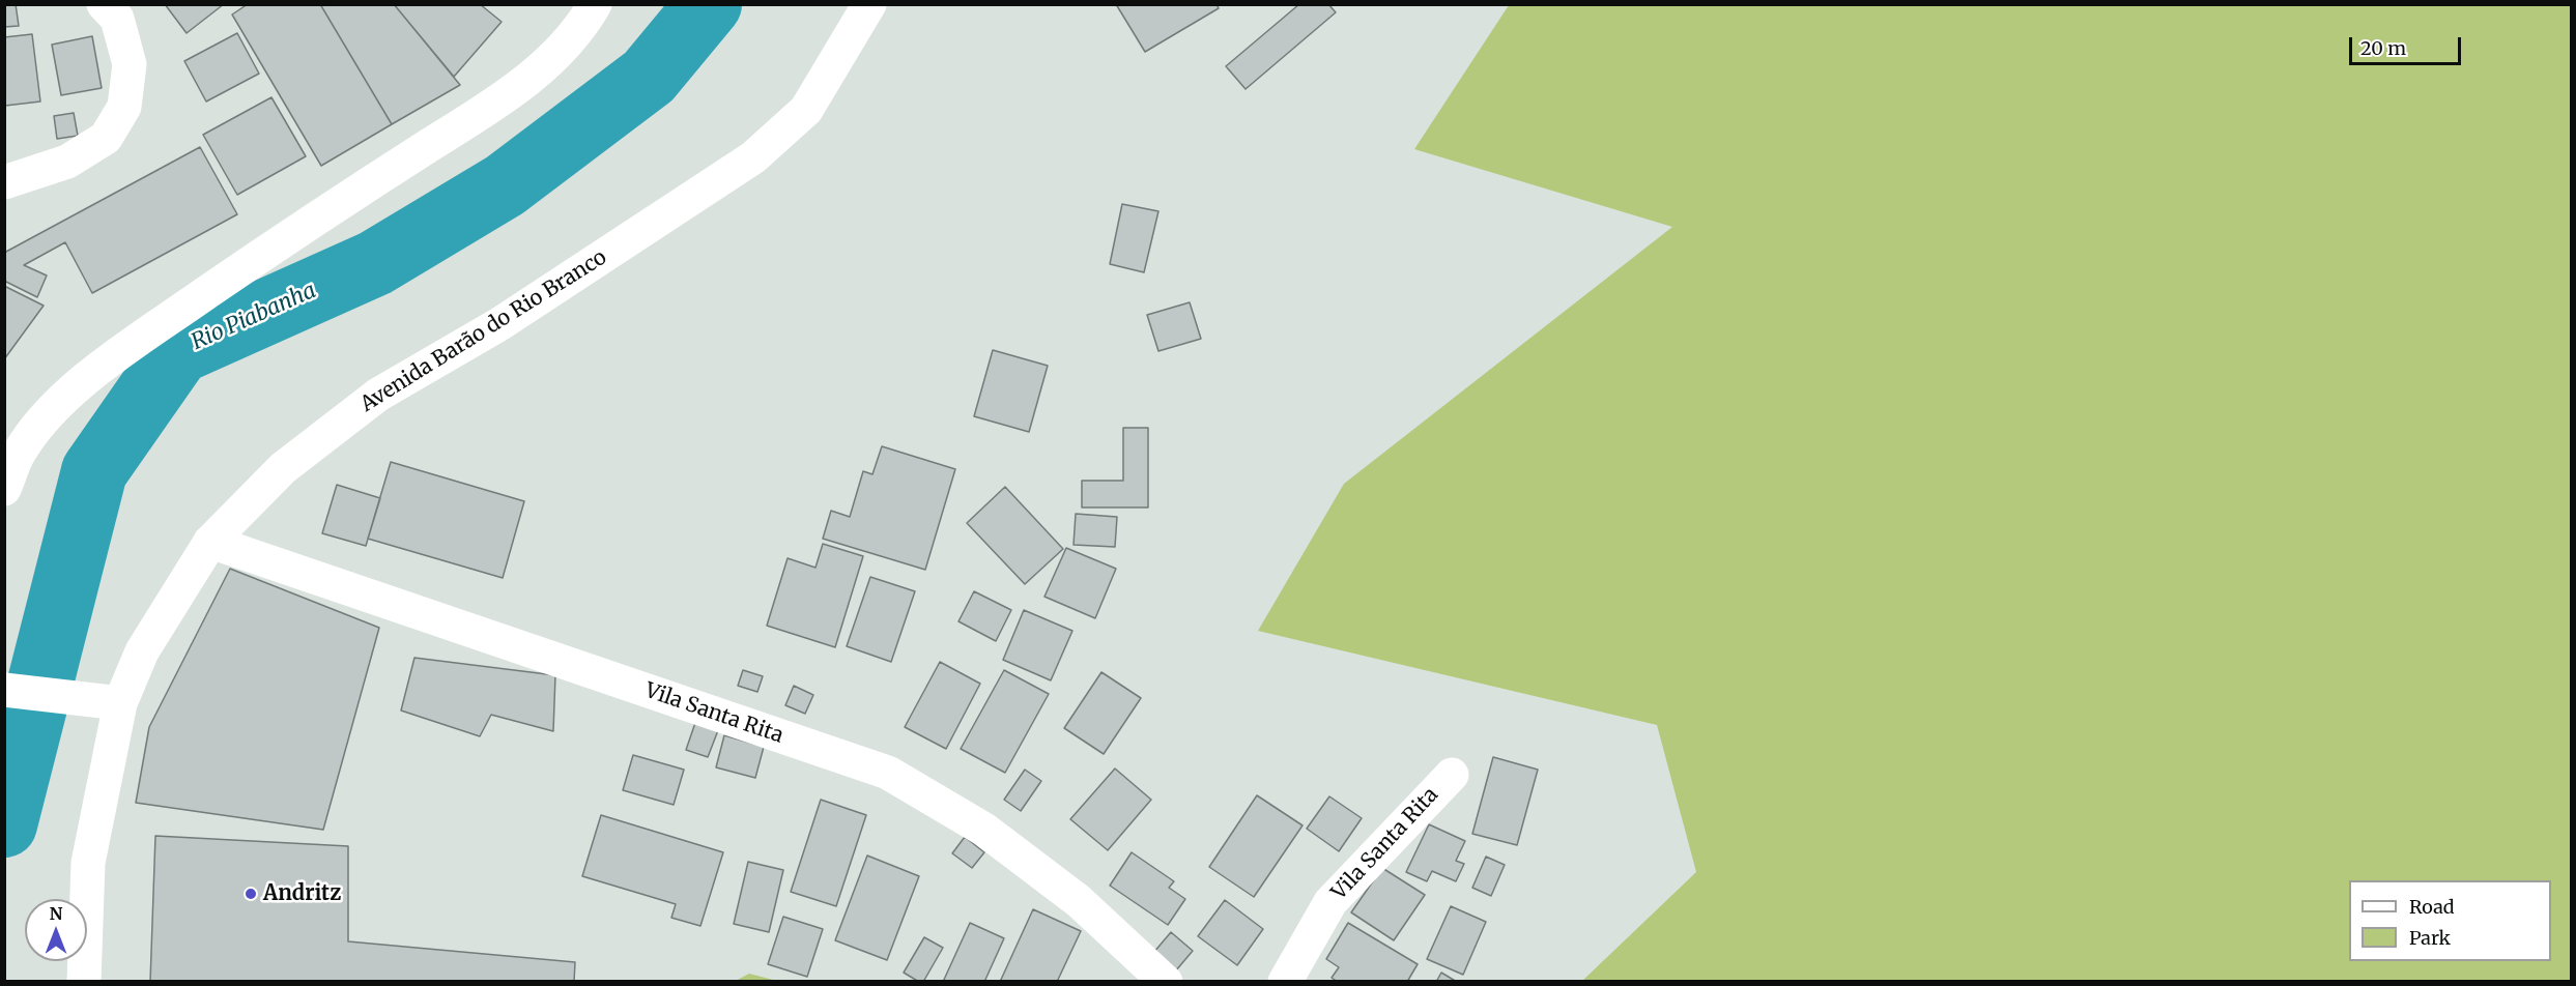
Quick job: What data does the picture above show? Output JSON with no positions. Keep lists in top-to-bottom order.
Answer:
{
  "streets": {
    "main road": ["Avenida Barão do Rio Branco", "Vila Santa Rita"]
  },
  "crossings": [
    ["Avenida Barão do Rio Branco", "Vila Santa Rita"]
  ],
  "water": ["Rio Piabanha"],
  "places": ["Andritz"],
  "legend": ["Road", "Park"],
  "scale_bar": "20 m",
  "north": "top"
}
